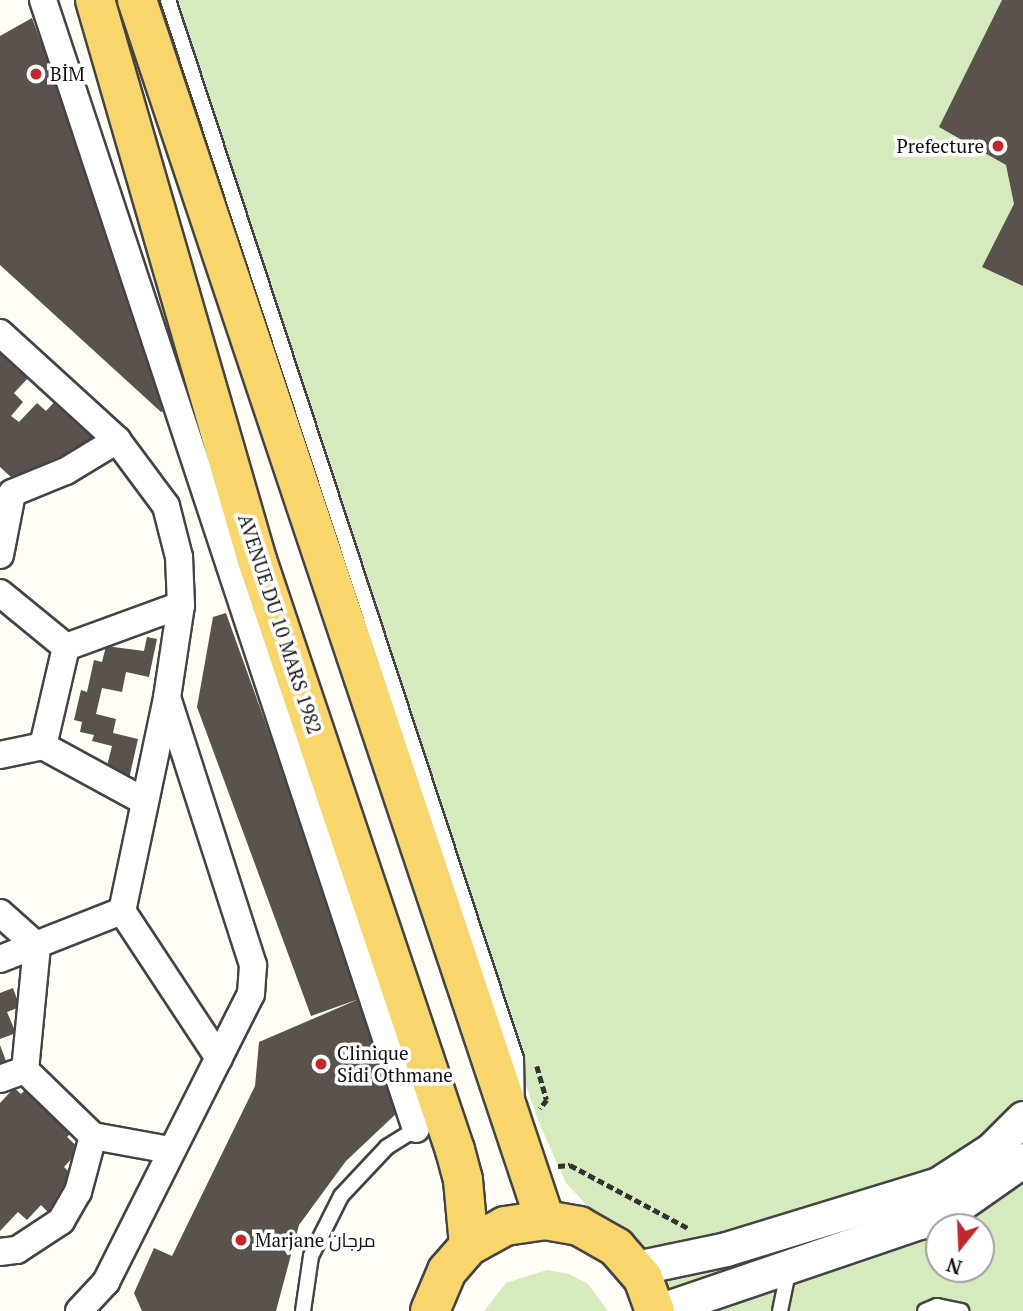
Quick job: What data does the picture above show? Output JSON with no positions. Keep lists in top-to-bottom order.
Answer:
{
  "streets": {
    "main road": ["AVENUE DU 10 MARS 1982"]
  },
  "places": [
    "BİM",
    "Prefecture",
    "Clinique Sidi Othmane",
    "Marjane مرجان"
  ],
  "north": "bottom"
}
